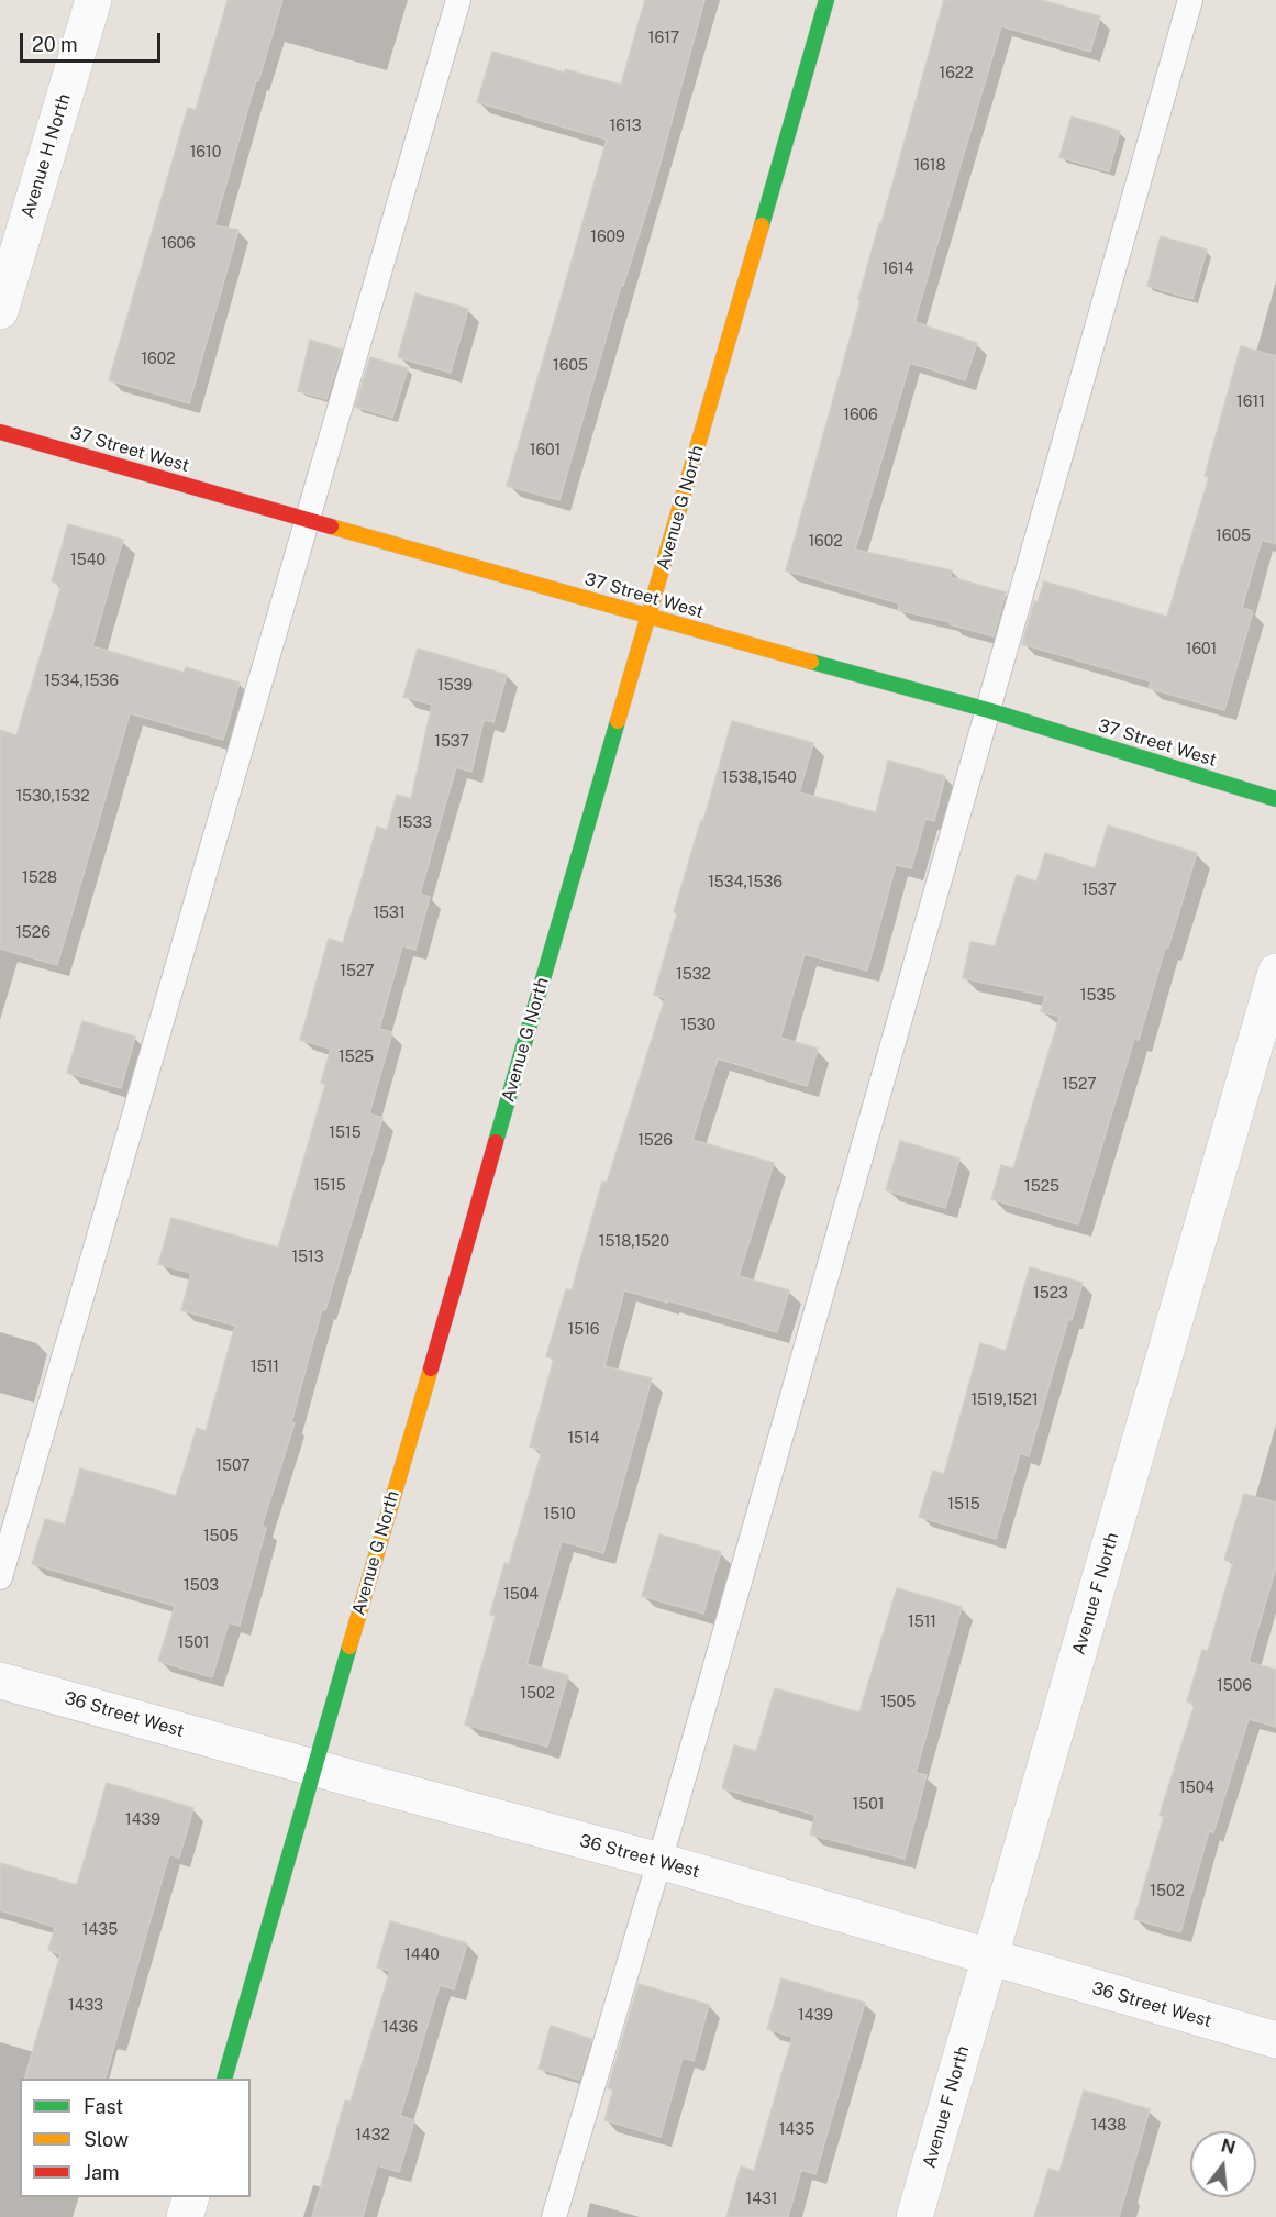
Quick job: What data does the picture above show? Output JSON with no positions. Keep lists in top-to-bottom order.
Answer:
{
  "streets": {
    "street": [
      "Avenue H North",
      "37 Street West",
      "Avenue G North",
      "Avenue F North",
      "36 Street West"
    ]
  },
  "crossings": [
    ["37 Street West", "Avenue G North"],
    ["Avenue G North", "36 Street West"],
    ["Avenue F North", "36 Street West"]
  ],
  "house_numbers": [
    "1617",
    "1622",
    "1613",
    "1610",
    "1618",
    "1609",
    "1606",
    "1614",
    "1602",
    "1605",
    "1611",
    "1606",
    "1601",
    "1605",
    "1602",
    "1540",
    "1601",
    "1534,1536",
    "1539",
    "1537",
    "1538,1540",
    "1530,1532",
    "1533",
    "1528",
    "1534,1536",
    "1537",
    "1531",
    "1526",
    "1527",
    "1532",
    "1535",
    "1530",
    "1525",
    "1527",
    "1515",
    "1526",
    "1515",
    "1525",
    "1518,1520",
    "1513",
    "1523",
    "1516",
    "1511",
    "1519,1521",
    "1514",
    "1507",
    "1515",
    "1510",
    "1505",
    "1503",
    "1504",
    "1511",
    "1501",
    "1506",
    "1502",
    "1505",
    "1504",
    "1501",
    "1439",
    "1502",
    "1435",
    "1440",
    "1433",
    "1439",
    "1436",
    "1438",
    "1435",
    "1432",
    "1431"
  ],
  "legend": ["Fast", "Slow", "Jam"],
  "scale_bar": "20 m",
  "north": "top"
}
